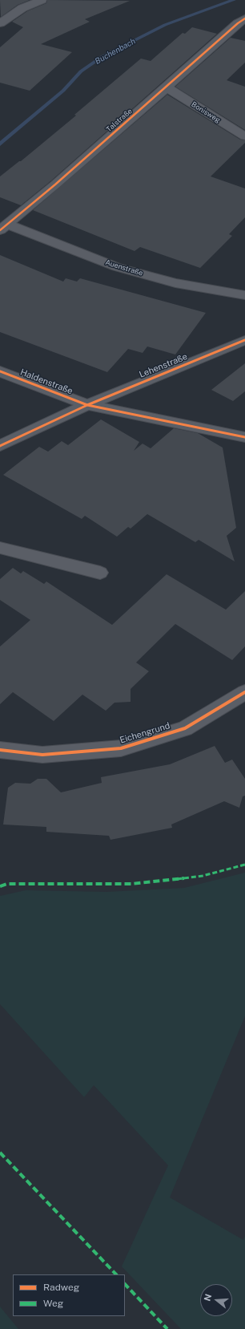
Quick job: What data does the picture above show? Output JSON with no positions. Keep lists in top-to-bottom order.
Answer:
{
  "streets": {
    "street": [
      "Bonisweg",
      "Talstraße",
      "Auenstraße",
      "Lehenstraße",
      "Haldenstraße",
      "Eichengrund"
    ]
  },
  "crossings": [
    ["Bonisweg", "Talstraße"],
    ["Talstraße", "Auenstraße"],
    ["Lehenstraße", "Haldenstraße"]
  ],
  "water": ["Buchenbach"],
  "legend": ["Radweg", "Weg"],
  "north": "left"
}
